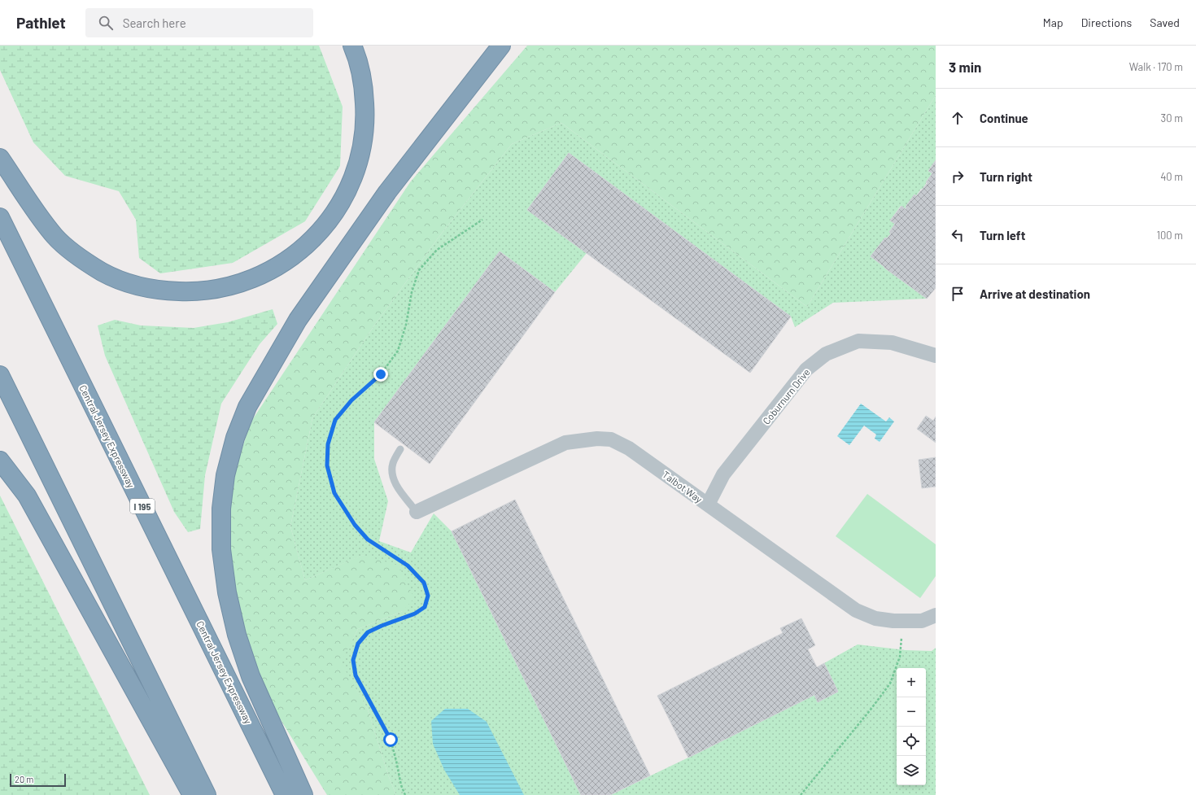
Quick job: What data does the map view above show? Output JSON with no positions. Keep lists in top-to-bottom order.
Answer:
{
  "streets": {
    "highway": ["Central Jersey Expressway", "I 195"],
    "street": ["Coburnurn Drive", "Talbot Way"]
  },
  "crossings": [
    ["Coburnurn Drive", "Talbot Way"]
  ],
  "scale_bar": "20 m",
  "page": {
    "header": "Pathlet",
    "search": "Search here",
    "nav": ["Map", "Directions", "Saved"],
    "heading": ["3 min", "Walk · 170 m"],
    "list": [
      ["Continue", "30 m"],
      ["Turn right", "40 m"],
      ["Turn left", "100 m"],
      "Arrive at destination"
    ],
    "map_buttons": ["+", "−"],
    "scale": "20 m"
  }
}
